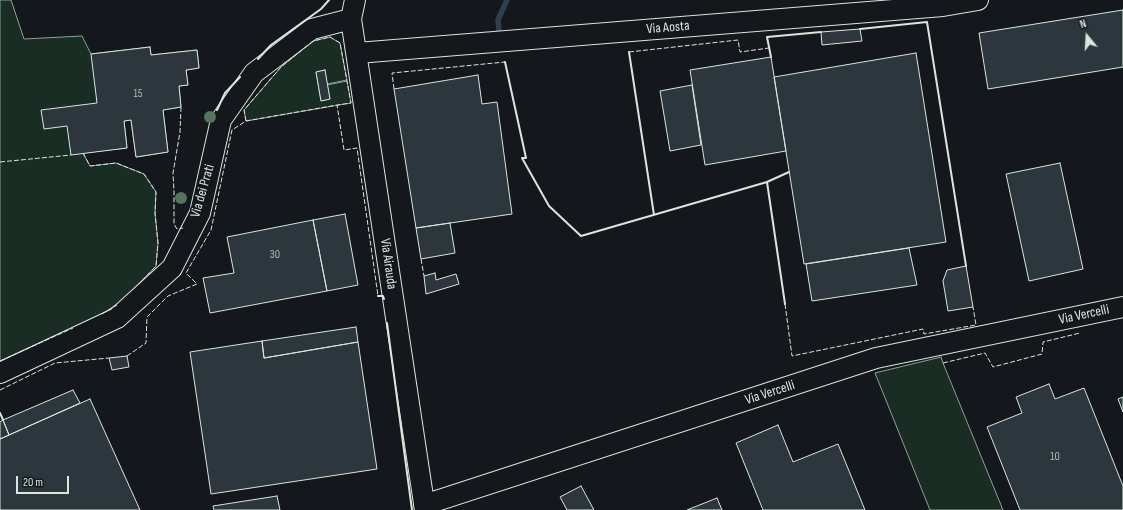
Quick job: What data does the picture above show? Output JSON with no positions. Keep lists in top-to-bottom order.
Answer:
{
  "streets": {
    "street": [
      "Via Aosta",
      "Via dei Prati",
      "Via Airauda",
      "Via Vercelli"
    ]
  },
  "crossings": [
    ["Via Aosta", "Via Airauda"],
    ["Via dei Prati", "Via Airauda"],
    ["Via Airauda", "Via Vercelli"]
  ],
  "house_numbers": ["15", "30", "10"],
  "scale_bar": "20 m",
  "north": "top"
}
